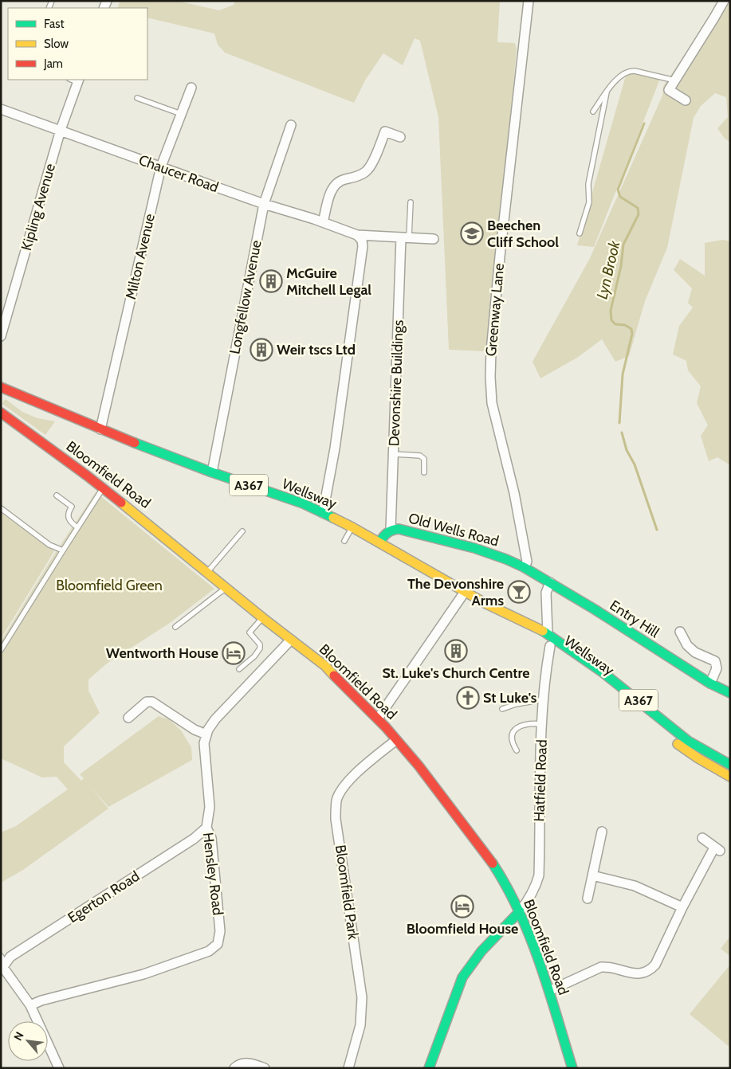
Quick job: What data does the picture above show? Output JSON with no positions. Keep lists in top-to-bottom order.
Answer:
{
  "streets": {
    "street": [
      "Chaucer Road",
      "Kipling Avenue",
      "Milton Avenue",
      "Longfellow Avenue",
      "Greenway Lane",
      "Devonshire Buildings",
      "Bloomfield Road",
      "A367",
      "Wellsway",
      "Old Wells Road",
      "Entry Hill",
      "Hatfield Road",
      "Hensley Road",
      "Bloomfield Park",
      "Egerton Road"
    ]
  },
  "crossings": [
    ["Chaucer Road", "Kipling Avenue"],
    ["Chaucer Road", "Milton Avenue"],
    ["Chaucer Road", "Longfellow Avenue"],
    ["Chaucer Road", "Devonshire Buildings"],
    ["Milton Avenue", "Wellsway"],
    ["Longfellow Avenue", "Wellsway"],
    ["Greenway Lane", "Old Wells Road"],
    ["Greenway Lane", "Entry Hill"],
    ["Devonshire Buildings", "Old Wells Road"],
    ["Bloomfield Road", "Hatfield Road"],
    ["Bloomfield Road", "Hensley Road"],
    ["Bloomfield Road", "Bloomfield Park"],
    ["Wellsway", "Old Wells Road"],
    ["Wellsway", "Hatfield Road"],
    ["Old Wells Road", "Entry Hill"],
    ["Hensley Road", "Egerton Road"]
  ],
  "water": ["Lyn Brook"],
  "parks": ["Bloomfield Green"],
  "places": {
    "school or university": ["Beechen Cliff School"],
    "building": ["McGuire Mitchell Legal", "Weir tscs Ltd", "St. Luke's Church Centre"],
    "bar": ["The Devonshire Arms"],
    "hotel": ["Wentworth House", "Bloomfield House"],
    "church": ["St Luke's"]
  },
  "legend": ["Fast", "Slow", "Jam"],
  "north": "top left"
}
